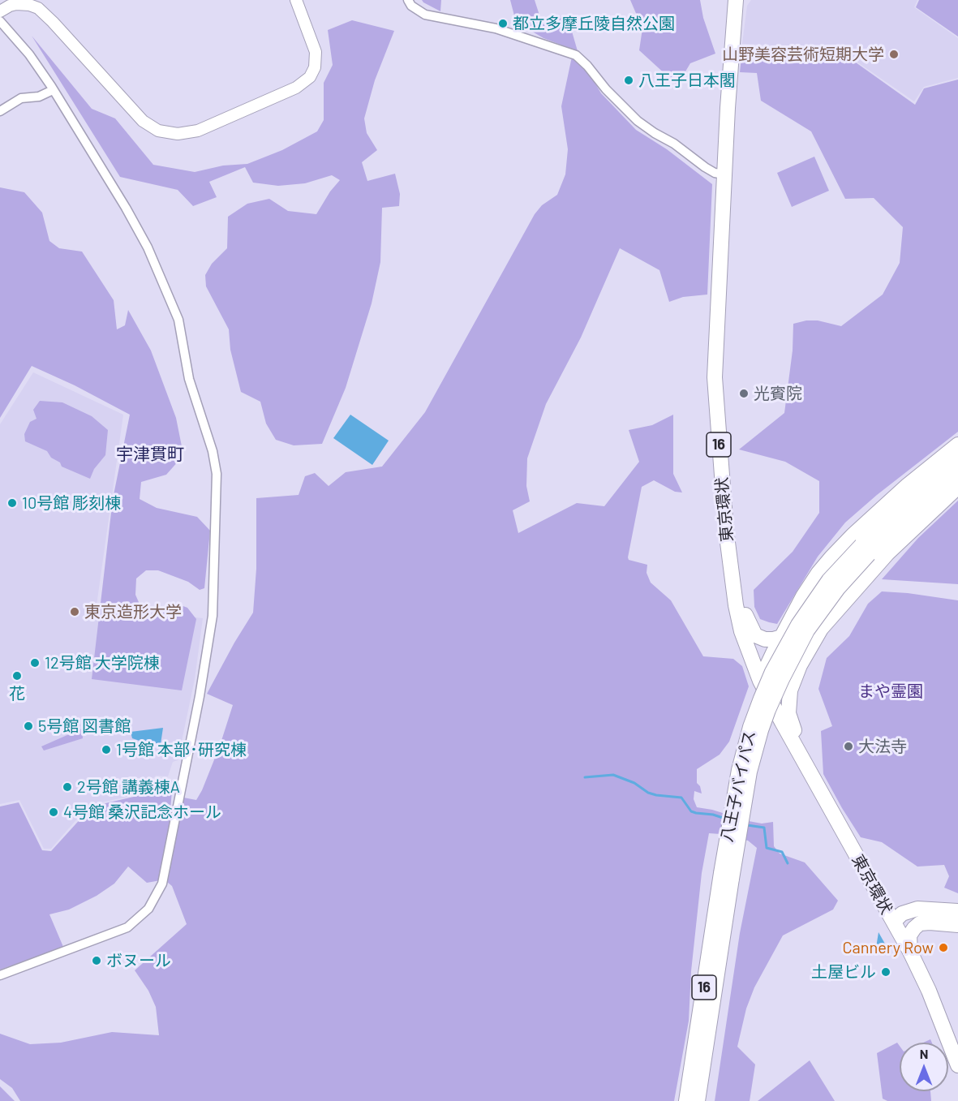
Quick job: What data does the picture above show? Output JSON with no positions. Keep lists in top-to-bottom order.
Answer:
{
  "streets": {
    "main road": ["16", "東京環状", "八王子バイパス"]
  },
  "crossings": [
    ["16", "東京環状"]
  ],
  "districts": ["宇津貫町"],
  "parks": ["まや霊園"],
  "places": [
    "都立多摩丘陵自然公園",
    "山野美容芸術短期大学",
    "八王子日本閣",
    "光賓院",
    "10号館 彫刻棟",
    "東京造形大学",
    "12号館 大学院棟",
    "花",
    "5号館 図書館",
    "大法寺",
    "1号館 本部･研究棟",
    "2号館 講義棟A",
    "4号館 桑沢記念ホール",
    "Cannery Row",
    "ボヌール",
    "土屋ビル"
  ],
  "north": "top"
}
